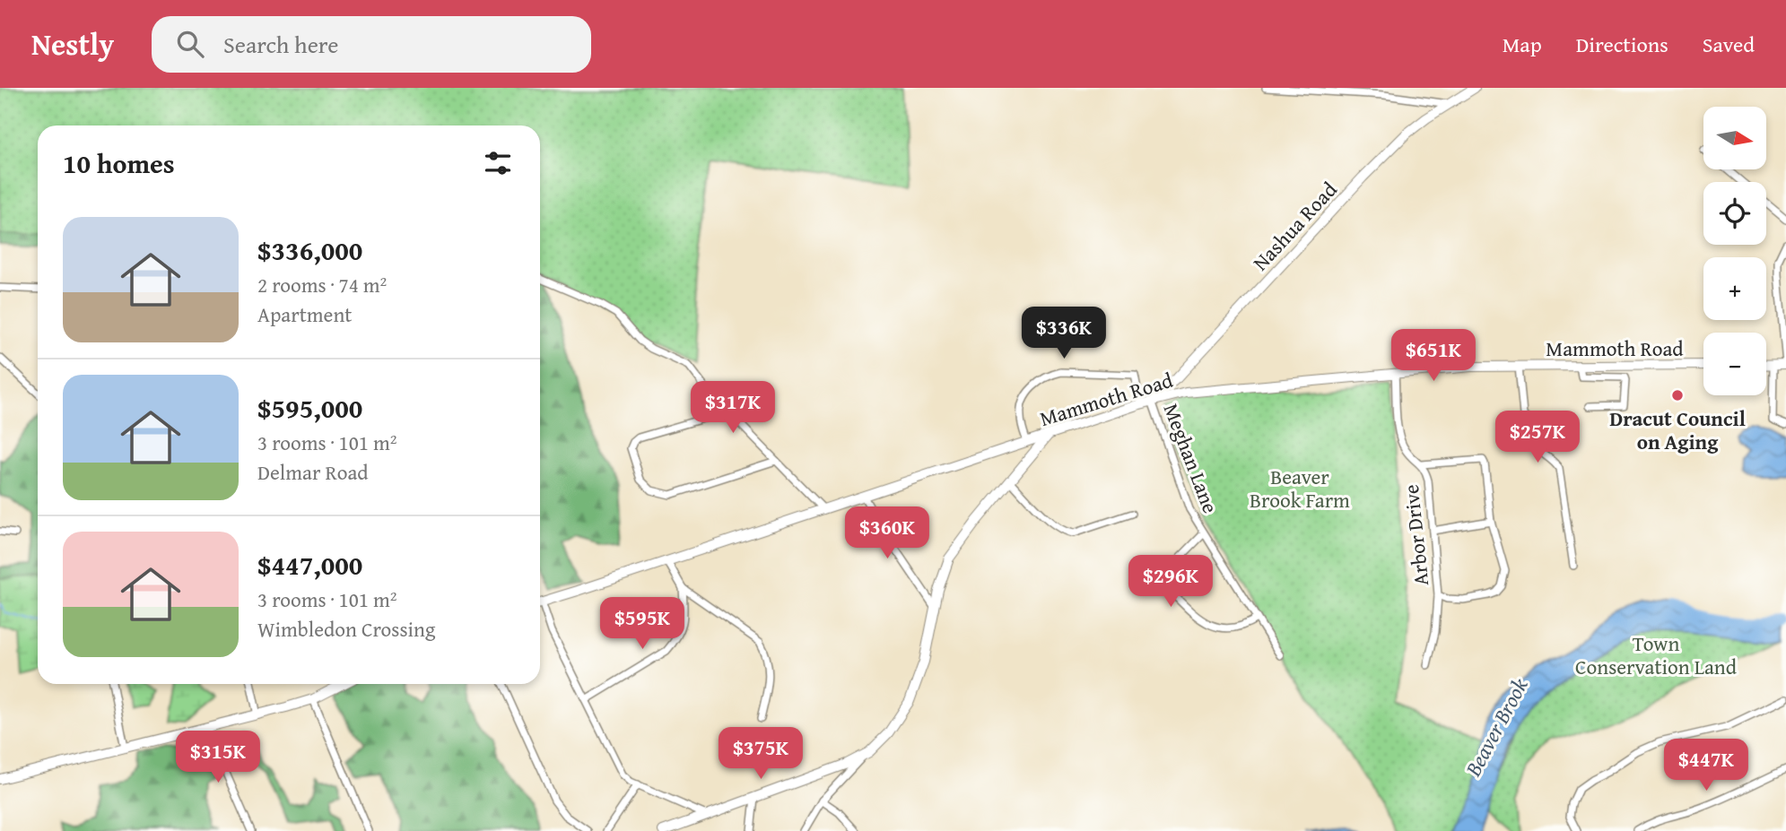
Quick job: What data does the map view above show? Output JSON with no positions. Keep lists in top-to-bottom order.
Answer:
{
  "streets": {
    "main road": ["Nashua Road", "Mammoth Road"],
    "street": ["Meghan Lane", "Arbor Drive"]
  },
  "crossings": [
    ["Nashua Road", "Mammoth Road"],
    ["Nashua Road", "Meghan Lane"],
    ["Mammoth Road", "Meghan Lane"],
    ["Mammoth Road", "Arbor Drive"]
  ],
  "water": ["Beaver Brook"],
  "parks": ["Beaver Brook Farm", "Town Conservation Land"],
  "places": ["Dracut Council on Aging"],
  "north": "right",
  "page": {
    "header": "Nestly",
    "search": "Search here",
    "nav": ["Map", "Directions", "Saved"],
    "map_buttons": ["+", "−"],
    "heading": "10 homes",
    "list": [
      {
        "name": "$336,000",
        "note": "2 rooms · 74 m² · Apartment"
      },
      {
        "name": "$595,000",
        "note": "3 rooms · 101 m² · Delmar Road"
      },
      {
        "name": "$447,000",
        "note": "3 rooms · 101 m² · Wimbledon Crossing"
      }
    ],
    "price": [
      "$336K",
      "$651K",
      "$317K",
      "$257K",
      "$360K",
      "$296K",
      "$595K",
      "$375K",
      "$315K",
      "$447K"
    ]
  }
}
